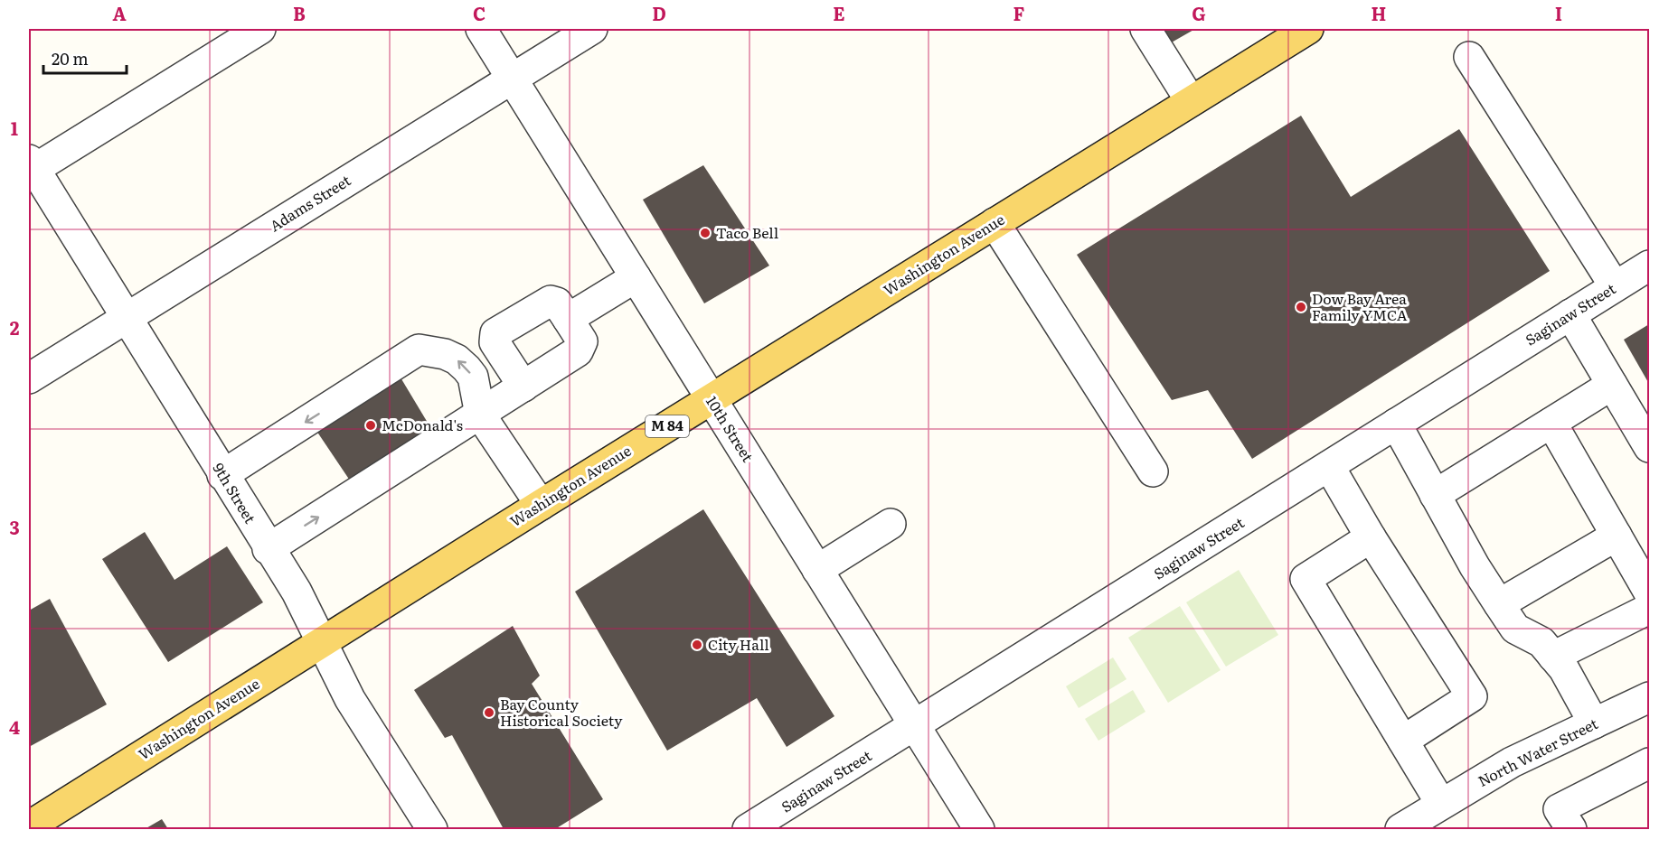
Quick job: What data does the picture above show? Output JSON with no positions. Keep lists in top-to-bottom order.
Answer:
{
  "streets": {
    "main road": ["Washington Avenue", "M 84"],
    "street": [
      "Adams Street",
      "Saginaw Street",
      "10th Street",
      "9th Street",
      "North Water Street"
    ]
  },
  "crossings": [
    ["Adams Street", "10th Street"],
    ["Adams Street", "9th Street"],
    ["Washington Avenue", "10th Street"],
    ["Washington Avenue", "9th Street"],
    ["Saginaw Street", "10th Street"]
  ],
  "places": [
    "Taco Bell",
    "Dow Bay Area Family YMCA",
    "McDonald's",
    "City Hall",
    "Bay County Historical Society"
  ],
  "scale_bar": "20 m",
  "grid": {
    "columns": [
      "A",
      "B",
      "C",
      "D",
      "E",
      "F",
      "G",
      "H",
      "I"
    ],
    "rows": [
      "1",
      "2",
      "3",
      "4"
    ]
  }
}
